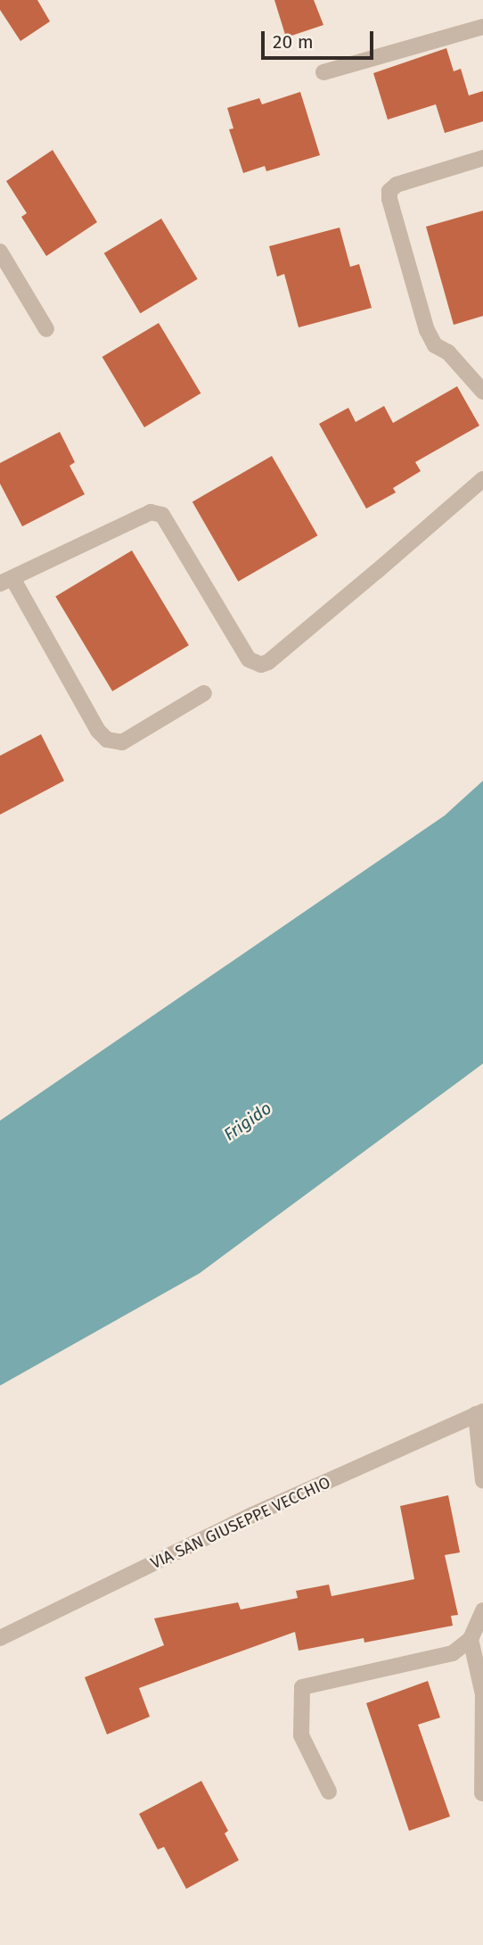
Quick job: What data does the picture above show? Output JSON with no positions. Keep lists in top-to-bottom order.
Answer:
{
  "streets": {
    "street": ["VIA SAN GIUSEPPE VECCHIO"]
  },
  "water": ["Frigido"],
  "scale_bar": "20 m"
}
